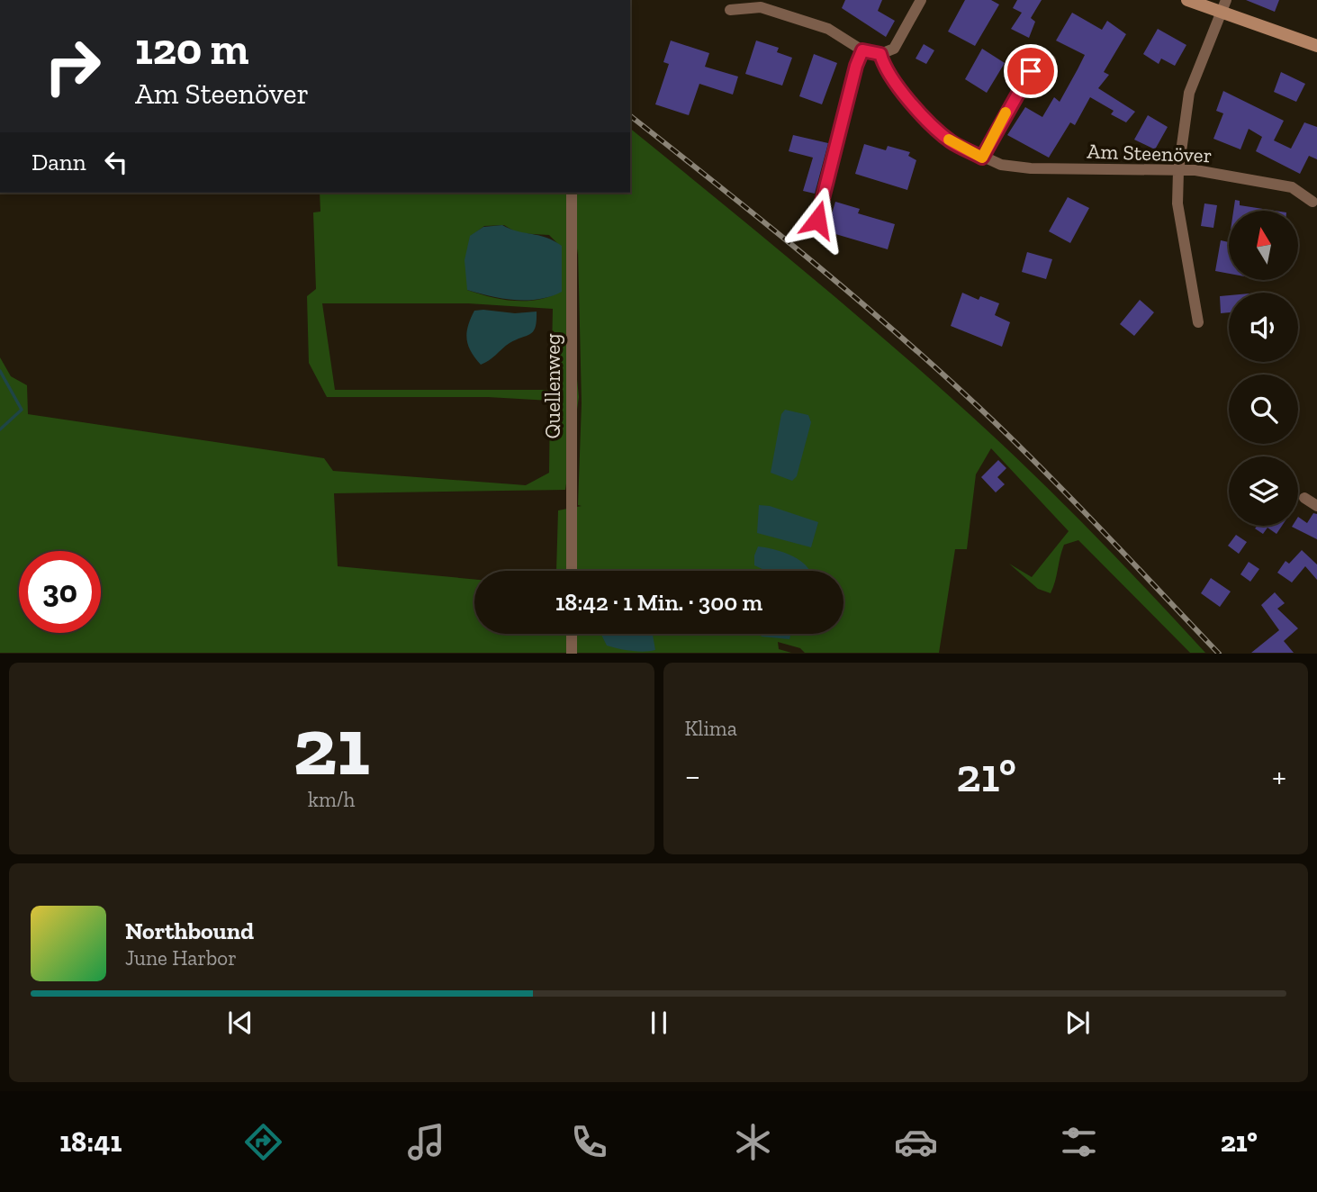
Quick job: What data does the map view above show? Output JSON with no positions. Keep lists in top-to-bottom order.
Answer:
{
  "streets": {
    "street": ["Am Steenöver", "Quellenweg"]
  },
  "north": "top",
  "page": {
    "turn": ["120 m", "Am Steenöver"],
    "then": "Dann",
    "limit": "30",
    "trip": "18:42 · 1 Min. · 300 m",
    "tile": [
      ["21", "km/h"],
      "Klima"
    ],
    "heat": ["−", "21°", "+"],
    "song": ["Northbound", "June Harbor"],
    "tabs": ["18:41", "21°"]
  }
}
